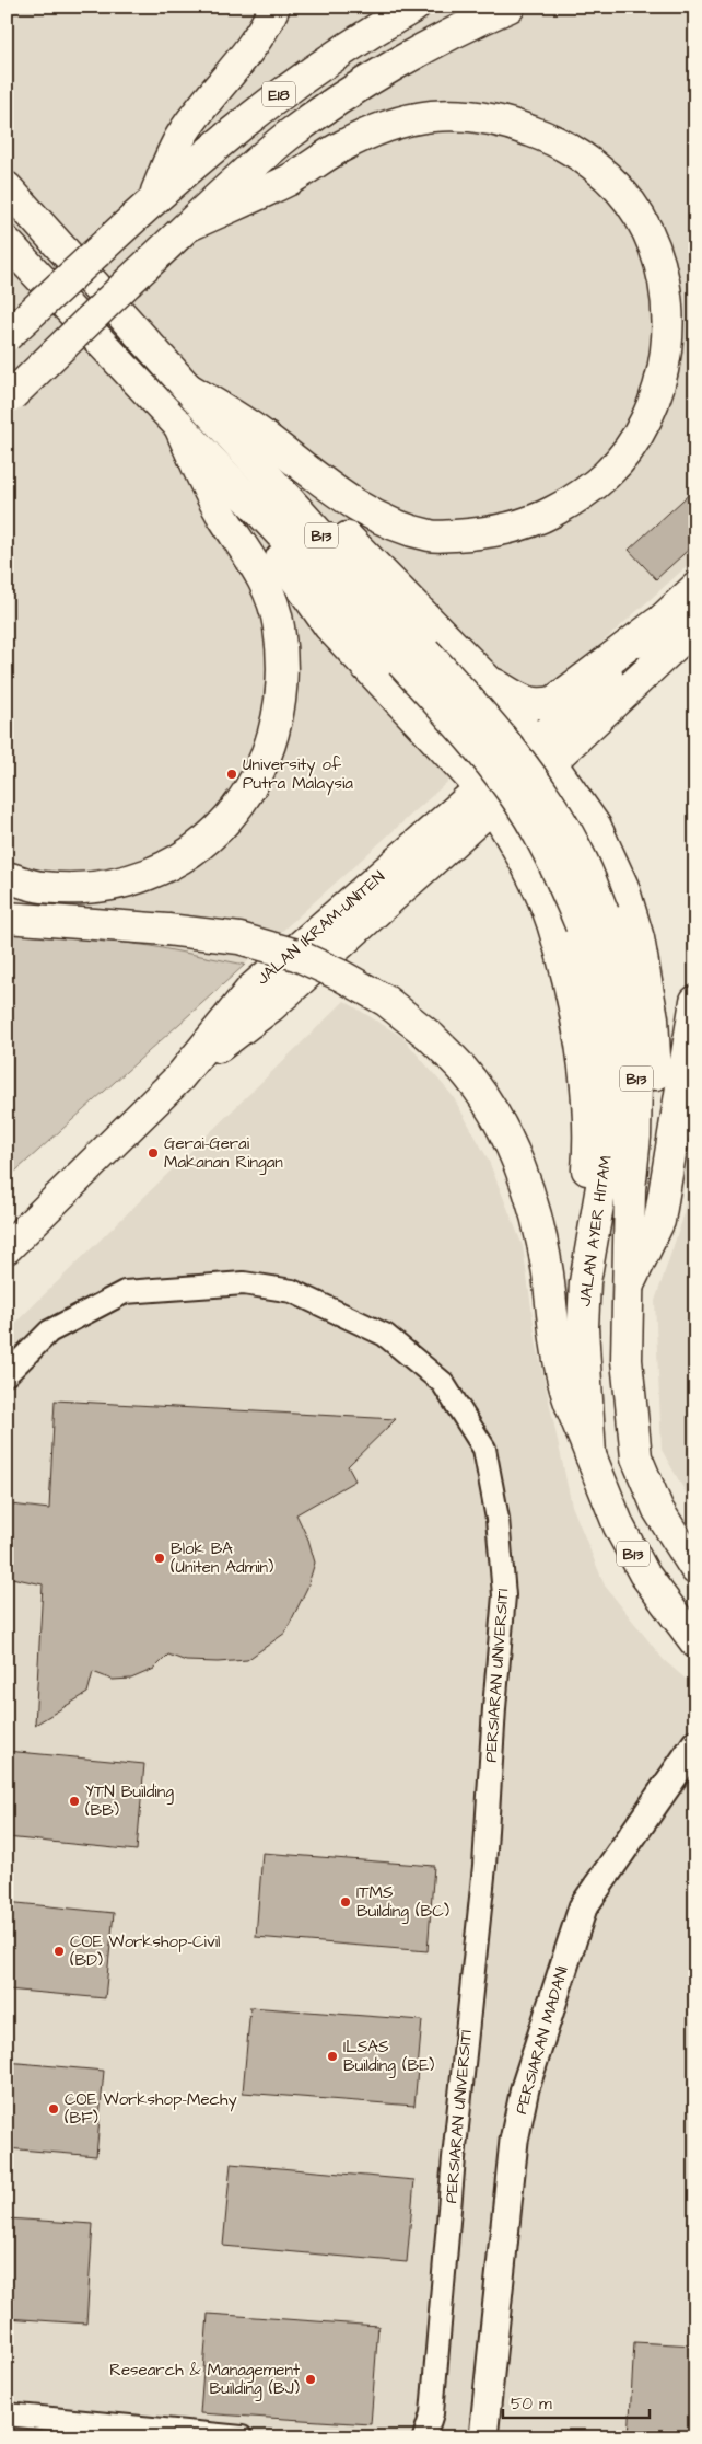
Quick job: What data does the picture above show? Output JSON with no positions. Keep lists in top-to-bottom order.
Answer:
{
  "streets": {
    "main road": [
      "E18",
      "B13",
      "JALAN IKRAM-UNITEN",
      "JALAN AYER HITAM"
    ],
    "street": ["PERSIARAN UNIVERSITI", "PERSIARAN MADANI"]
  },
  "crossings": [
    ["B13", "JALAN AYER HITAM"]
  ],
  "places": [
    "University of Putra Malaysia",
    "Gerai-Gerai Makanan Ringan",
    "Blok BA (Uniten Admin)",
    "YTN Building (BB)",
    "ITMS Building (BC)",
    "COE Workshop-Civil (BD)",
    "ILSAS Building (BE)",
    "COE Workshop-Mechy (BF)",
    "Research & Management Building (BJ)"
  ],
  "scale_bar": "50 m"
}
